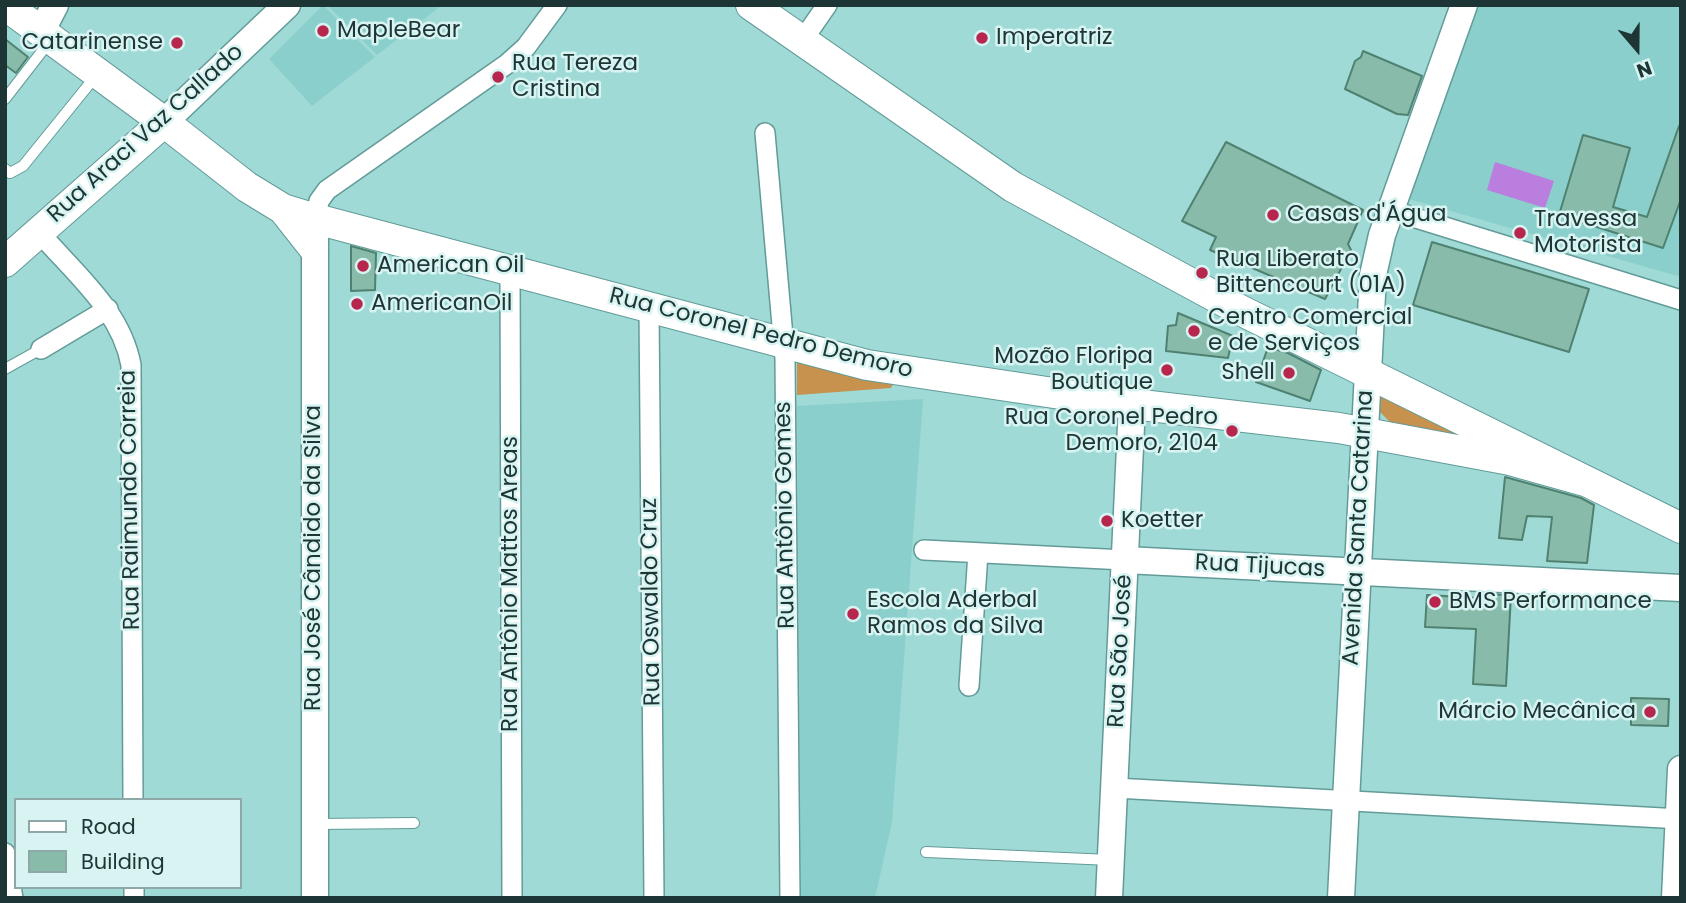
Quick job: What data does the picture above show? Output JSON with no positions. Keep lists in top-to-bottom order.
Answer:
{
  "streets": {
    "main road": ["Rua Araci Vaz Callado", "Rua Coronel Pedro Demoro"],
    "street": [
      "Rua Raimundo Correia",
      "Rua Antônio Gomes",
      "Avenida Santa Catarina",
      "Rua José Cândido da Silva",
      "Rua Tijucas",
      "Rua Antônio Mattos Areas",
      "Rua Oswaldo Cruz",
      "Rua São José"
    ]
  },
  "crossings": [
    ["Rua Araci Vaz Callado", "Rua Raimundo Correia"],
    ["Rua Coronel Pedro Demoro", "Rua Antônio Gomes"],
    ["Rua Coronel Pedro Demoro", "Avenida Santa Catarina"],
    ["Rua Coronel Pedro Demoro", "Rua José Cândido da Silva"],
    ["Rua Coronel Pedro Demoro", "Rua Antônio Mattos Areas"],
    ["Rua Coronel Pedro Demoro", "Rua Oswaldo Cruz"],
    ["Rua Coronel Pedro Demoro", "Rua São José"],
    ["Avenida Santa Catarina", "Rua Tijucas"],
    ["Rua Tijucas", "Rua São José"]
  ],
  "places": [
    "MapleBear",
    "Imperatriz",
    "Catarinense",
    "Rua Tereza Cristina",
    "Casas d'Água",
    "Travessa Motorista",
    "American Oil",
    "Rua Liberato Bittencourt (01A)",
    "AmericanOil",
    "Centro Comercial e de Serviços",
    "Mozão Floripa Boutique",
    "Shell",
    "Rua Coronel Pedro Demoro, 2104",
    "Koetter",
    "BMS Performance",
    "Escola Aderbal Ramos da Silva",
    "Márcio Mecânica"
  ],
  "legend": ["Road", "Building"],
  "north": "bottom"
}
